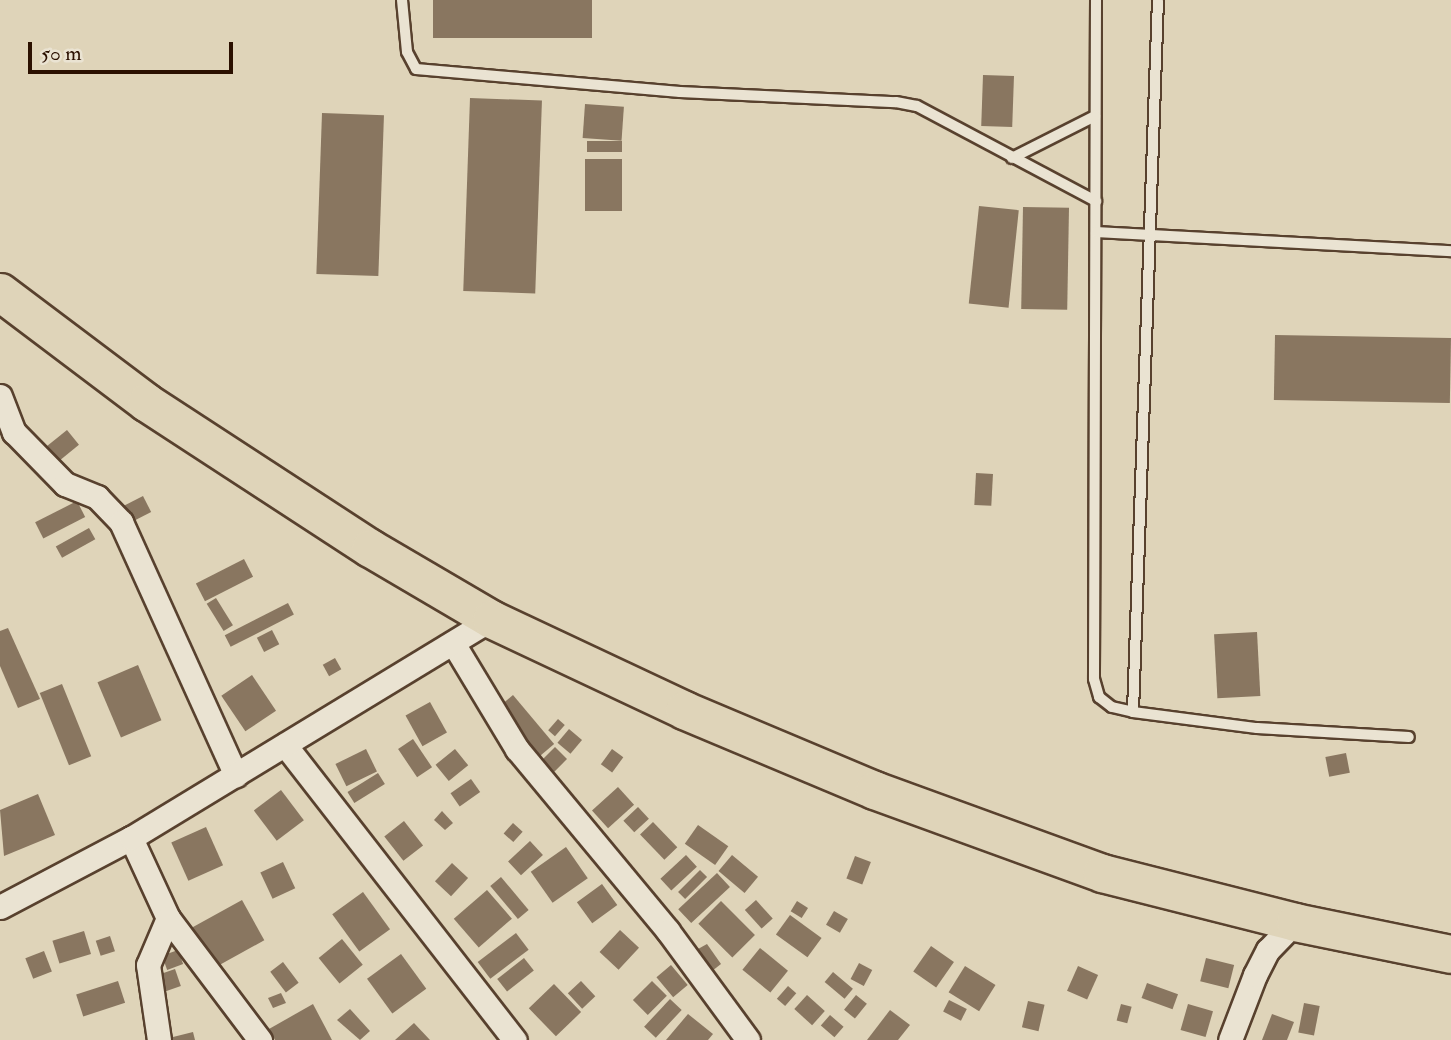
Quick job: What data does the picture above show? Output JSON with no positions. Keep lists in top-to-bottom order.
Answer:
{
  "scale_bar": "50 m"
}
